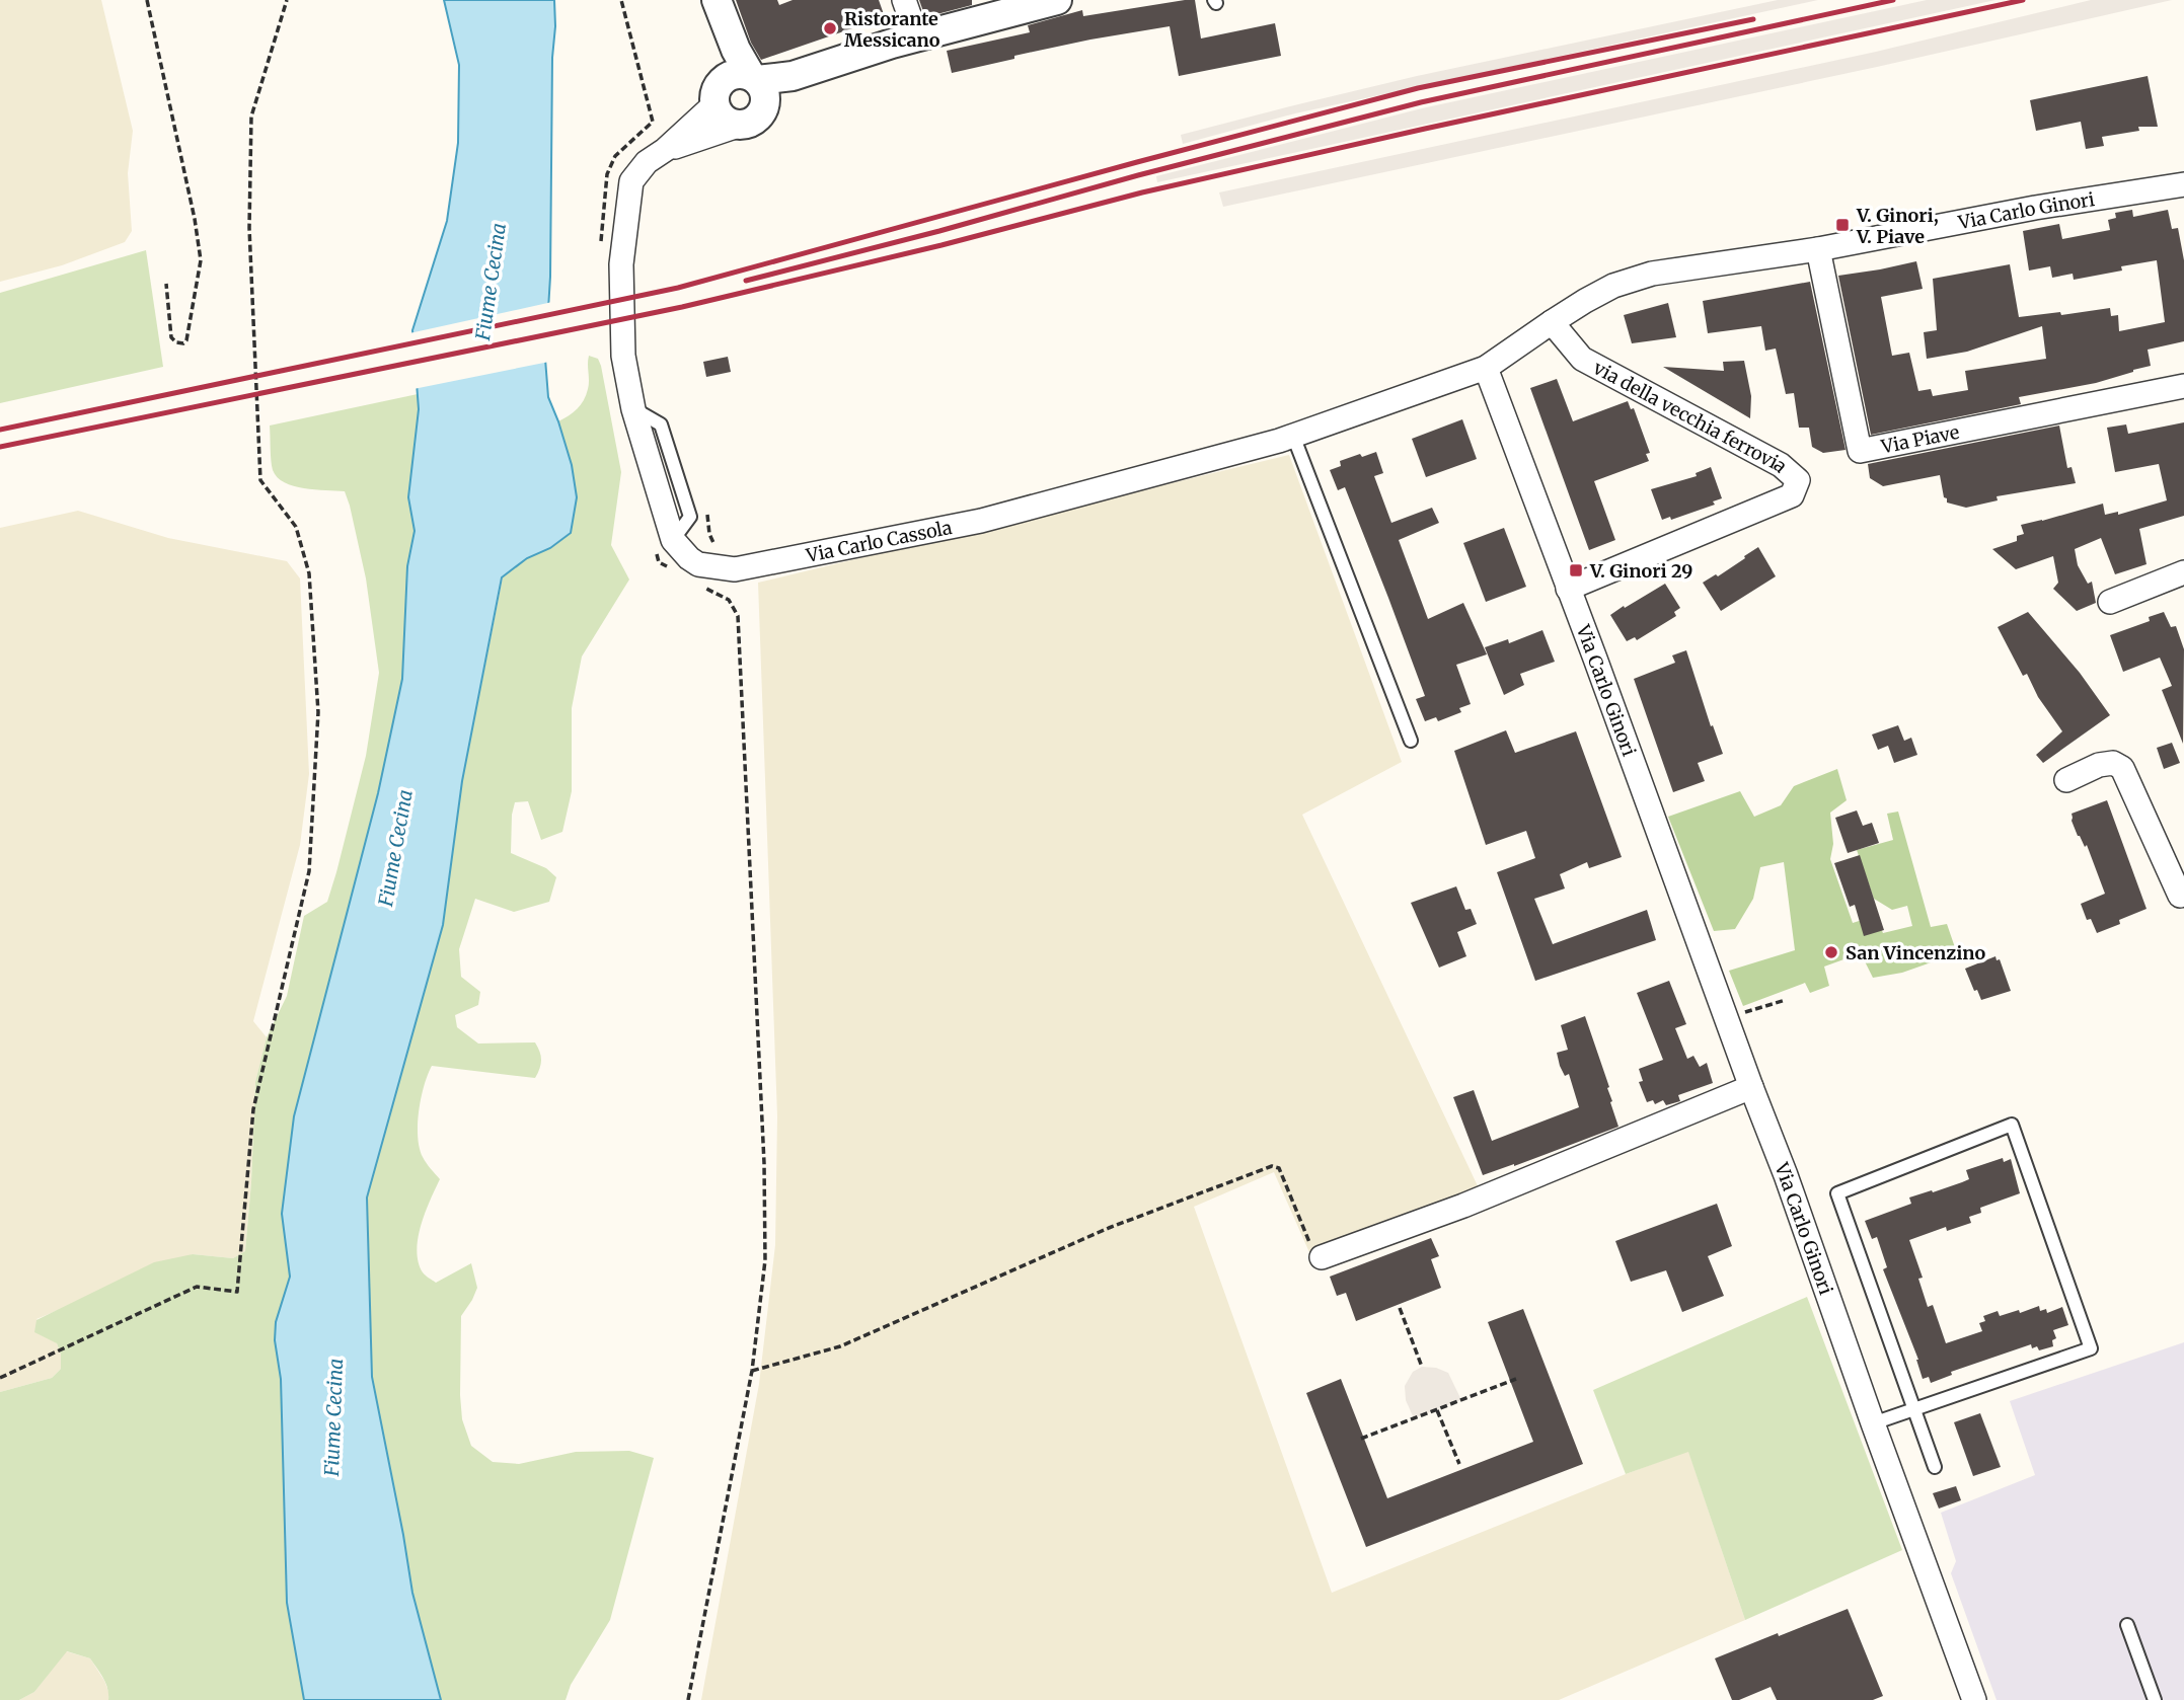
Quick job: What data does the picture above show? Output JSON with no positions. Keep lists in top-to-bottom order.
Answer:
{
  "streets": {
    "street": [
      "Via Carlo Ginori",
      "via della vecchia ferrovia",
      "Via Piave",
      "Via Carlo Cassola"
    ]
  },
  "crossings": [
    ["Via Carlo Ginori", "via della vecchia ferrovia"],
    ["Via Carlo Ginori", "Via Piave"],
    ["Via Carlo Ginori", "Via Carlo Cassola"]
  ],
  "water": ["Fiume Cecina"],
  "places": {
    "other": ["Ristorante Messicano", "San Vincenzino"],
    "transit": ["V. Ginori, V. Piave", "V. Ginori 29"]
  }
}
